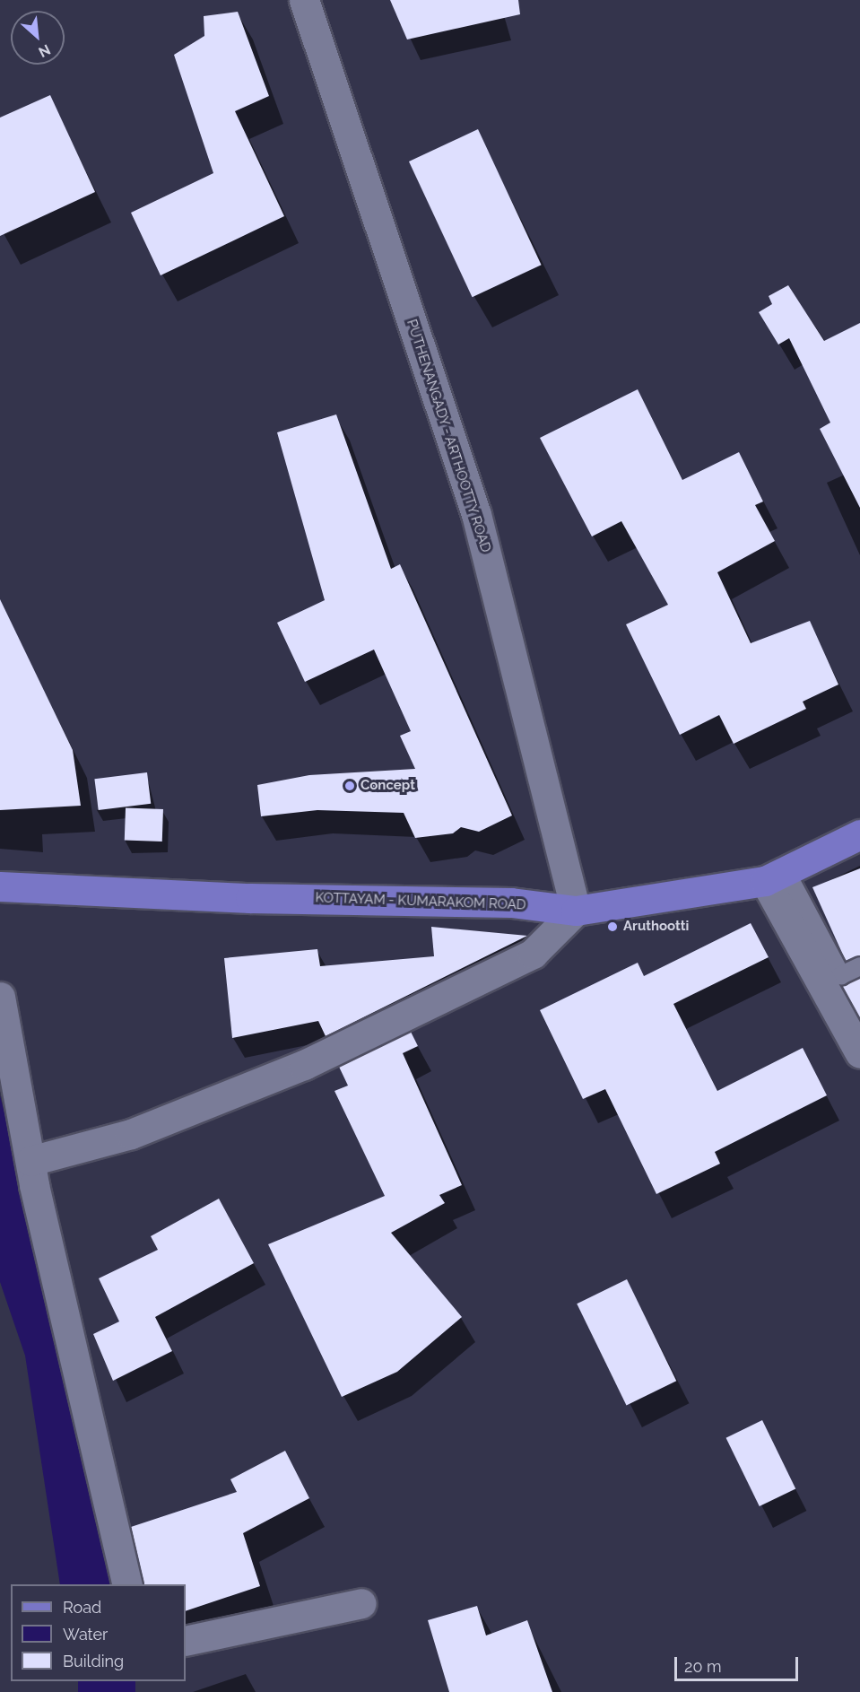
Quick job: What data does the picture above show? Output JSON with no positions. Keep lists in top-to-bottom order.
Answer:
{
  "streets": {
    "main road": ["KOTTAYAM - KUMARAKOM ROAD"],
    "street": ["PUTHENANGADY - ARTHOOTTY ROAD"]
  },
  "crossings": [
    ["PUTHENANGADY - ARTHOOTTY ROAD", "KOTTAYAM - KUMARAKOM ROAD"]
  ],
  "places": ["Concept", "Aruthootti"],
  "legend": ["Road", "Water", "Building"],
  "scale_bar": "20 m",
  "north": "bottom right"
}
